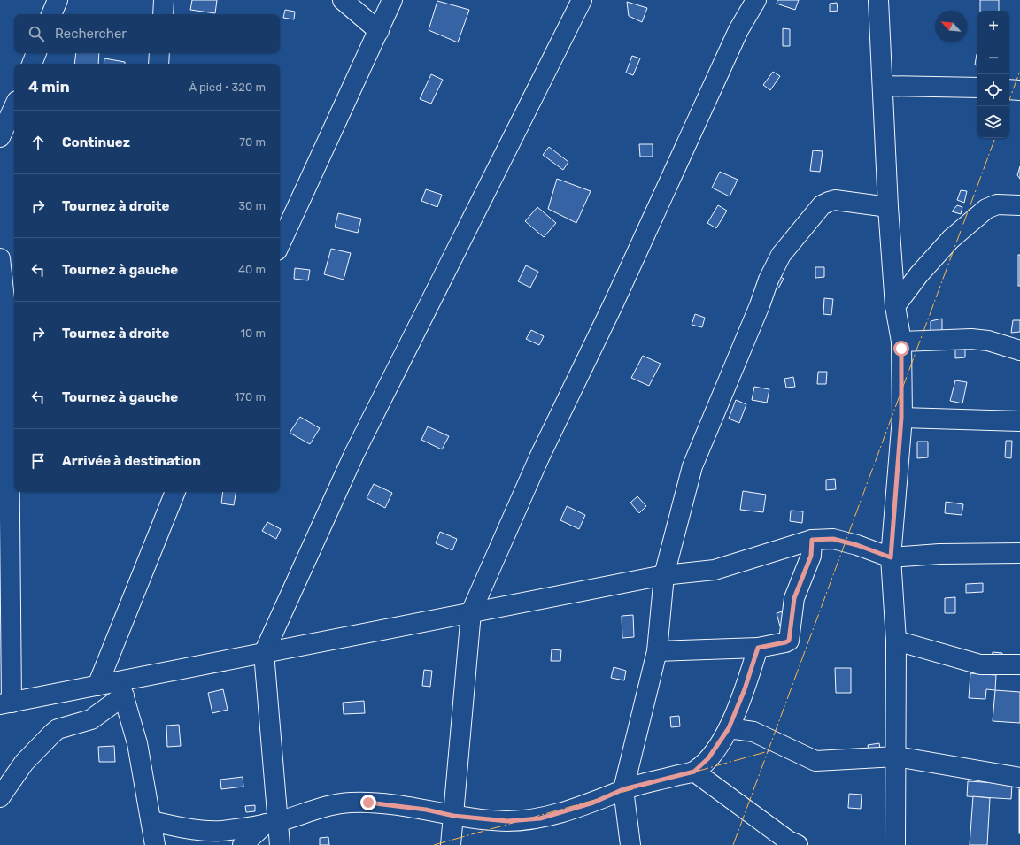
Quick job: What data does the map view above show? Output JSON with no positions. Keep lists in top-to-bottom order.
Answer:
{
  "north": "top left",
  "page": {
    "map_buttons": ["+", "−"],
    "search": "Rechercher",
    "heading": ["4 min", "À pied · 320 m"],
    "list": [
      ["Continuez", "70 m"],
      ["Tournez à droite", "30 m"],
      ["Tournez à gauche", "40 m"],
      ["Tournez à droite", "10 m"],
      ["Tournez à gauche", "170 m"],
      "Arrivée à destination"
    ]
  }
}
